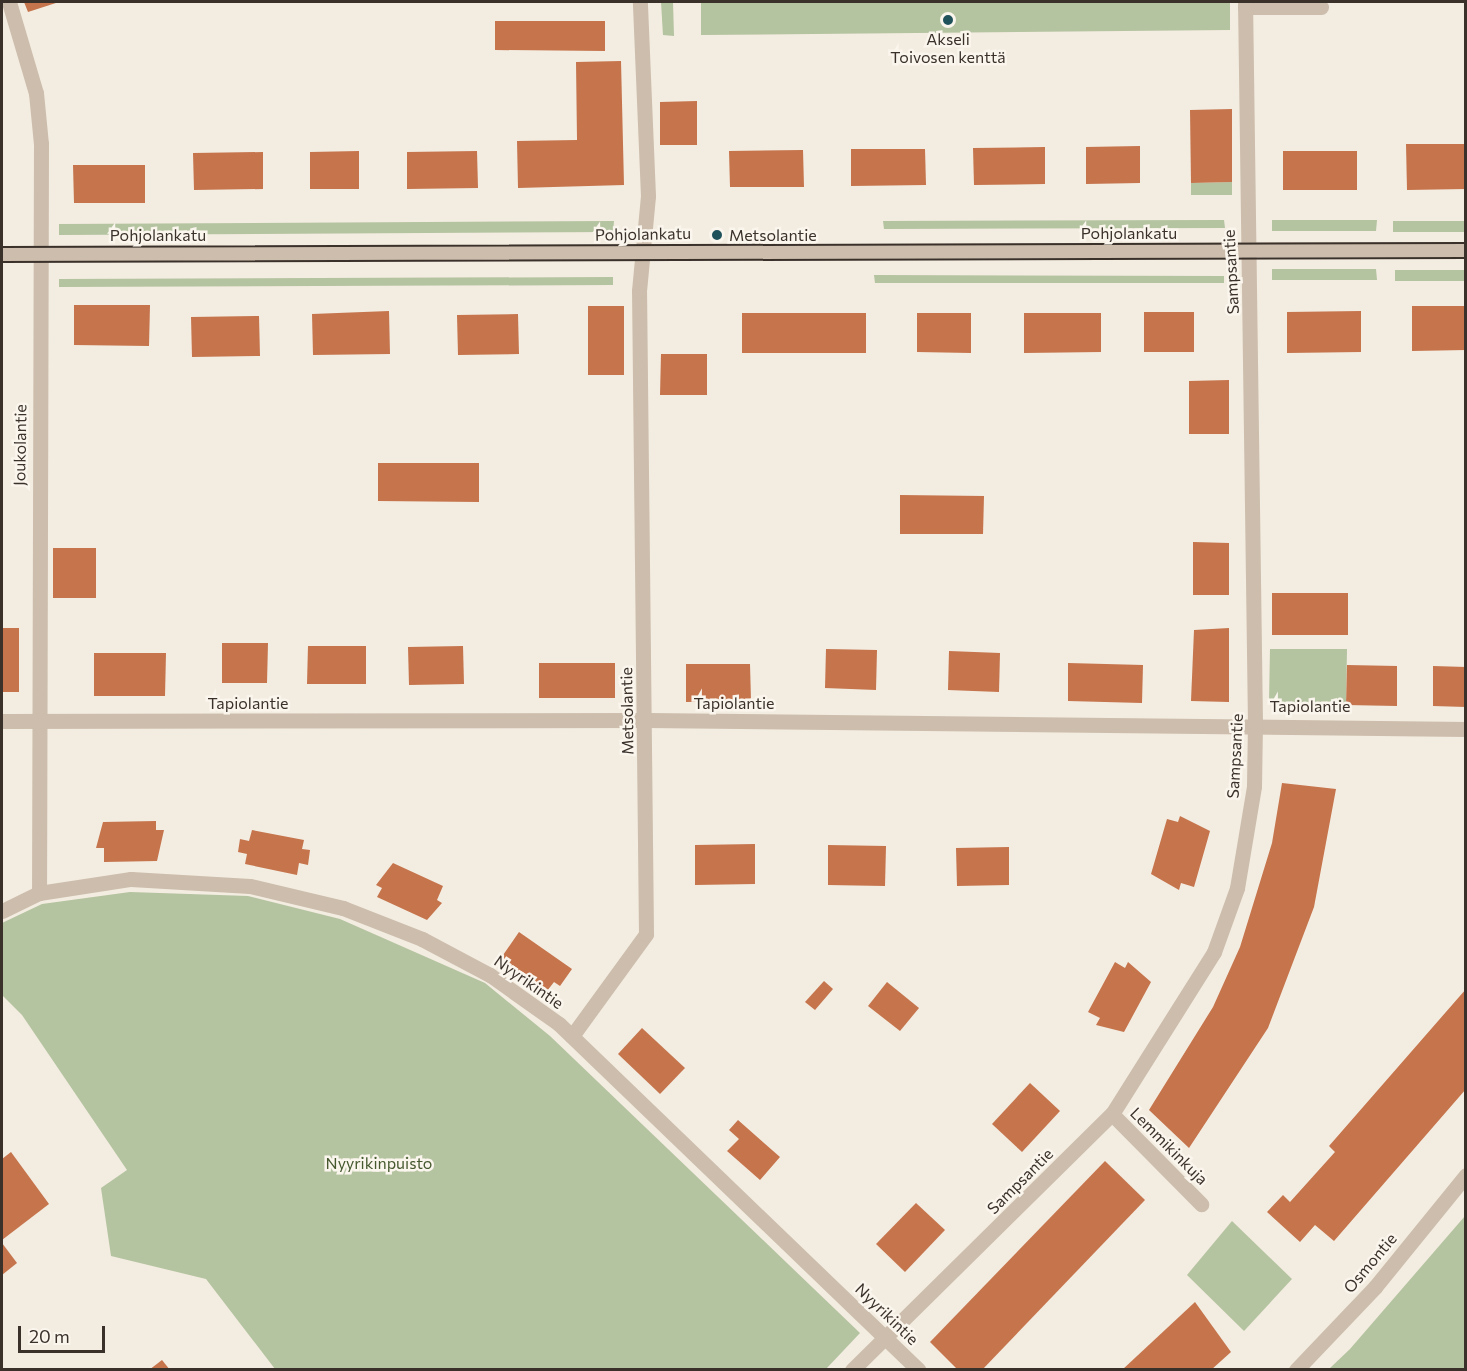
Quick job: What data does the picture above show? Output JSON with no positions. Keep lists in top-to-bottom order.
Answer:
{
  "streets": {
    "street": [
      "Pohjolankatu",
      "Sampsantie",
      "Joukolantie",
      "Tapiolantie",
      "Metsolantie",
      "Nyyrikintie",
      "Lemmikinkuja",
      "Osmontie"
    ]
  },
  "crossings": [
    ["Pohjolankatu", "Sampsantie"],
    ["Pohjolankatu", "Joukolantie"],
    ["Pohjolankatu", "Metsolantie"],
    ["Sampsantie", "Tapiolantie"],
    ["Sampsantie", "Nyyrikintie"],
    ["Sampsantie", "Lemmikinkuja"],
    ["Joukolantie", "Tapiolantie"],
    ["Joukolantie", "Nyyrikintie"],
    ["Tapiolantie", "Metsolantie"],
    ["Metsolantie", "Nyyrikintie"]
  ],
  "parks": ["Nyyrikinpuisto"],
  "places": ["Akseli Toivosen kenttä", "Metsolantie"],
  "scale_bar": "20 m"
}
